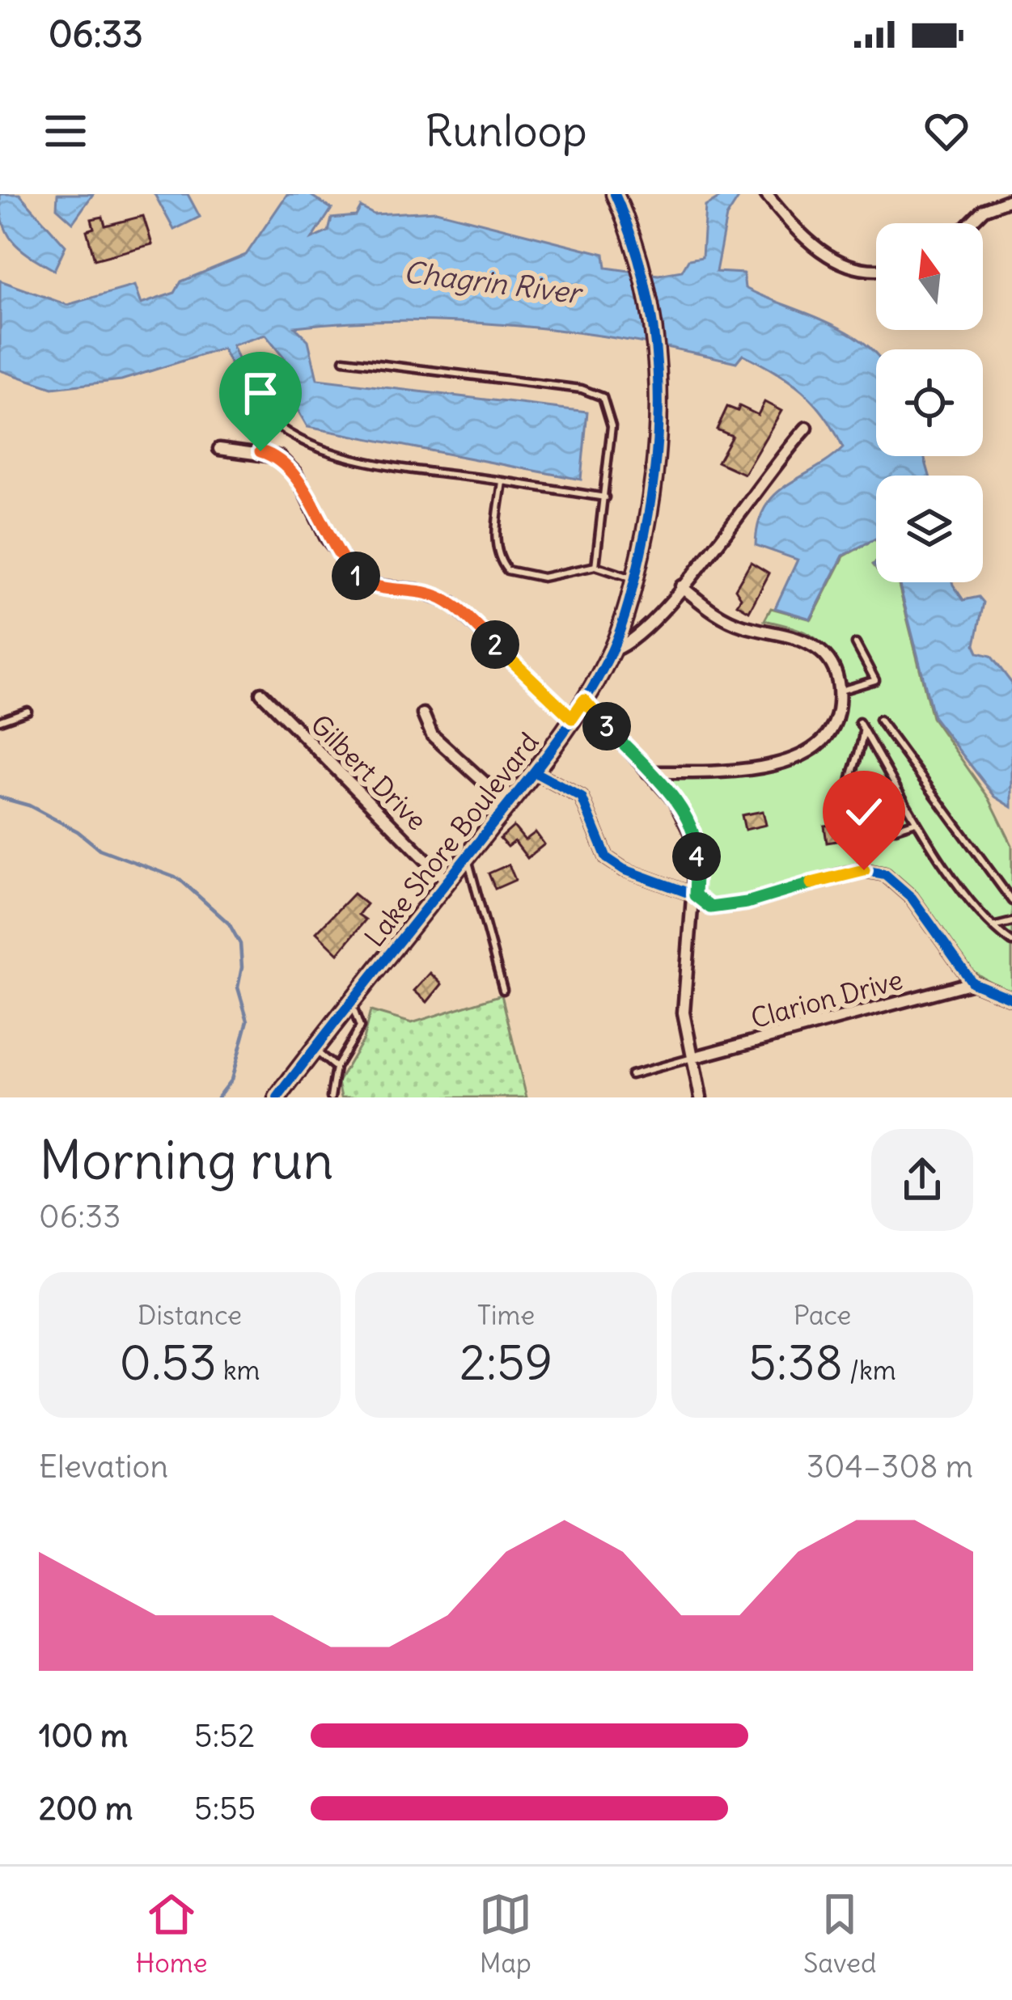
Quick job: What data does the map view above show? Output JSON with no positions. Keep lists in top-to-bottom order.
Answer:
{
  "streets": {
    "main road": ["Lake Shore Boulevard"],
    "street": ["Gilbert Drive", "Clarion Drive"]
  },
  "crossings": [
    ["Gilbert Drive", "Lake Shore Boulevard"]
  ],
  "water": ["Chagrin River"],
  "north": "top",
  "page": {
    "status": "06:33",
    "header": "Runloop",
    "pins": [
      "1",
      "2",
      "3",
      "4"
    ],
    "heading": ["Morning run", "06:33"],
    "stats": [
      ["Distance", "0.53 km"],
      ["Time", "2:59"],
      ["Pace", "5:38 /km"]
    ],
    "chart": ["Elevation", "304–308 m"],
    "list": [
      {
        "name": "100 m",
        "note": "5:52"
      },
      {
        "name": "200 m",
        "note": "5:55"
      }
    ],
    "tabs": ["Home", "Map", "Saved"]
  }
}
